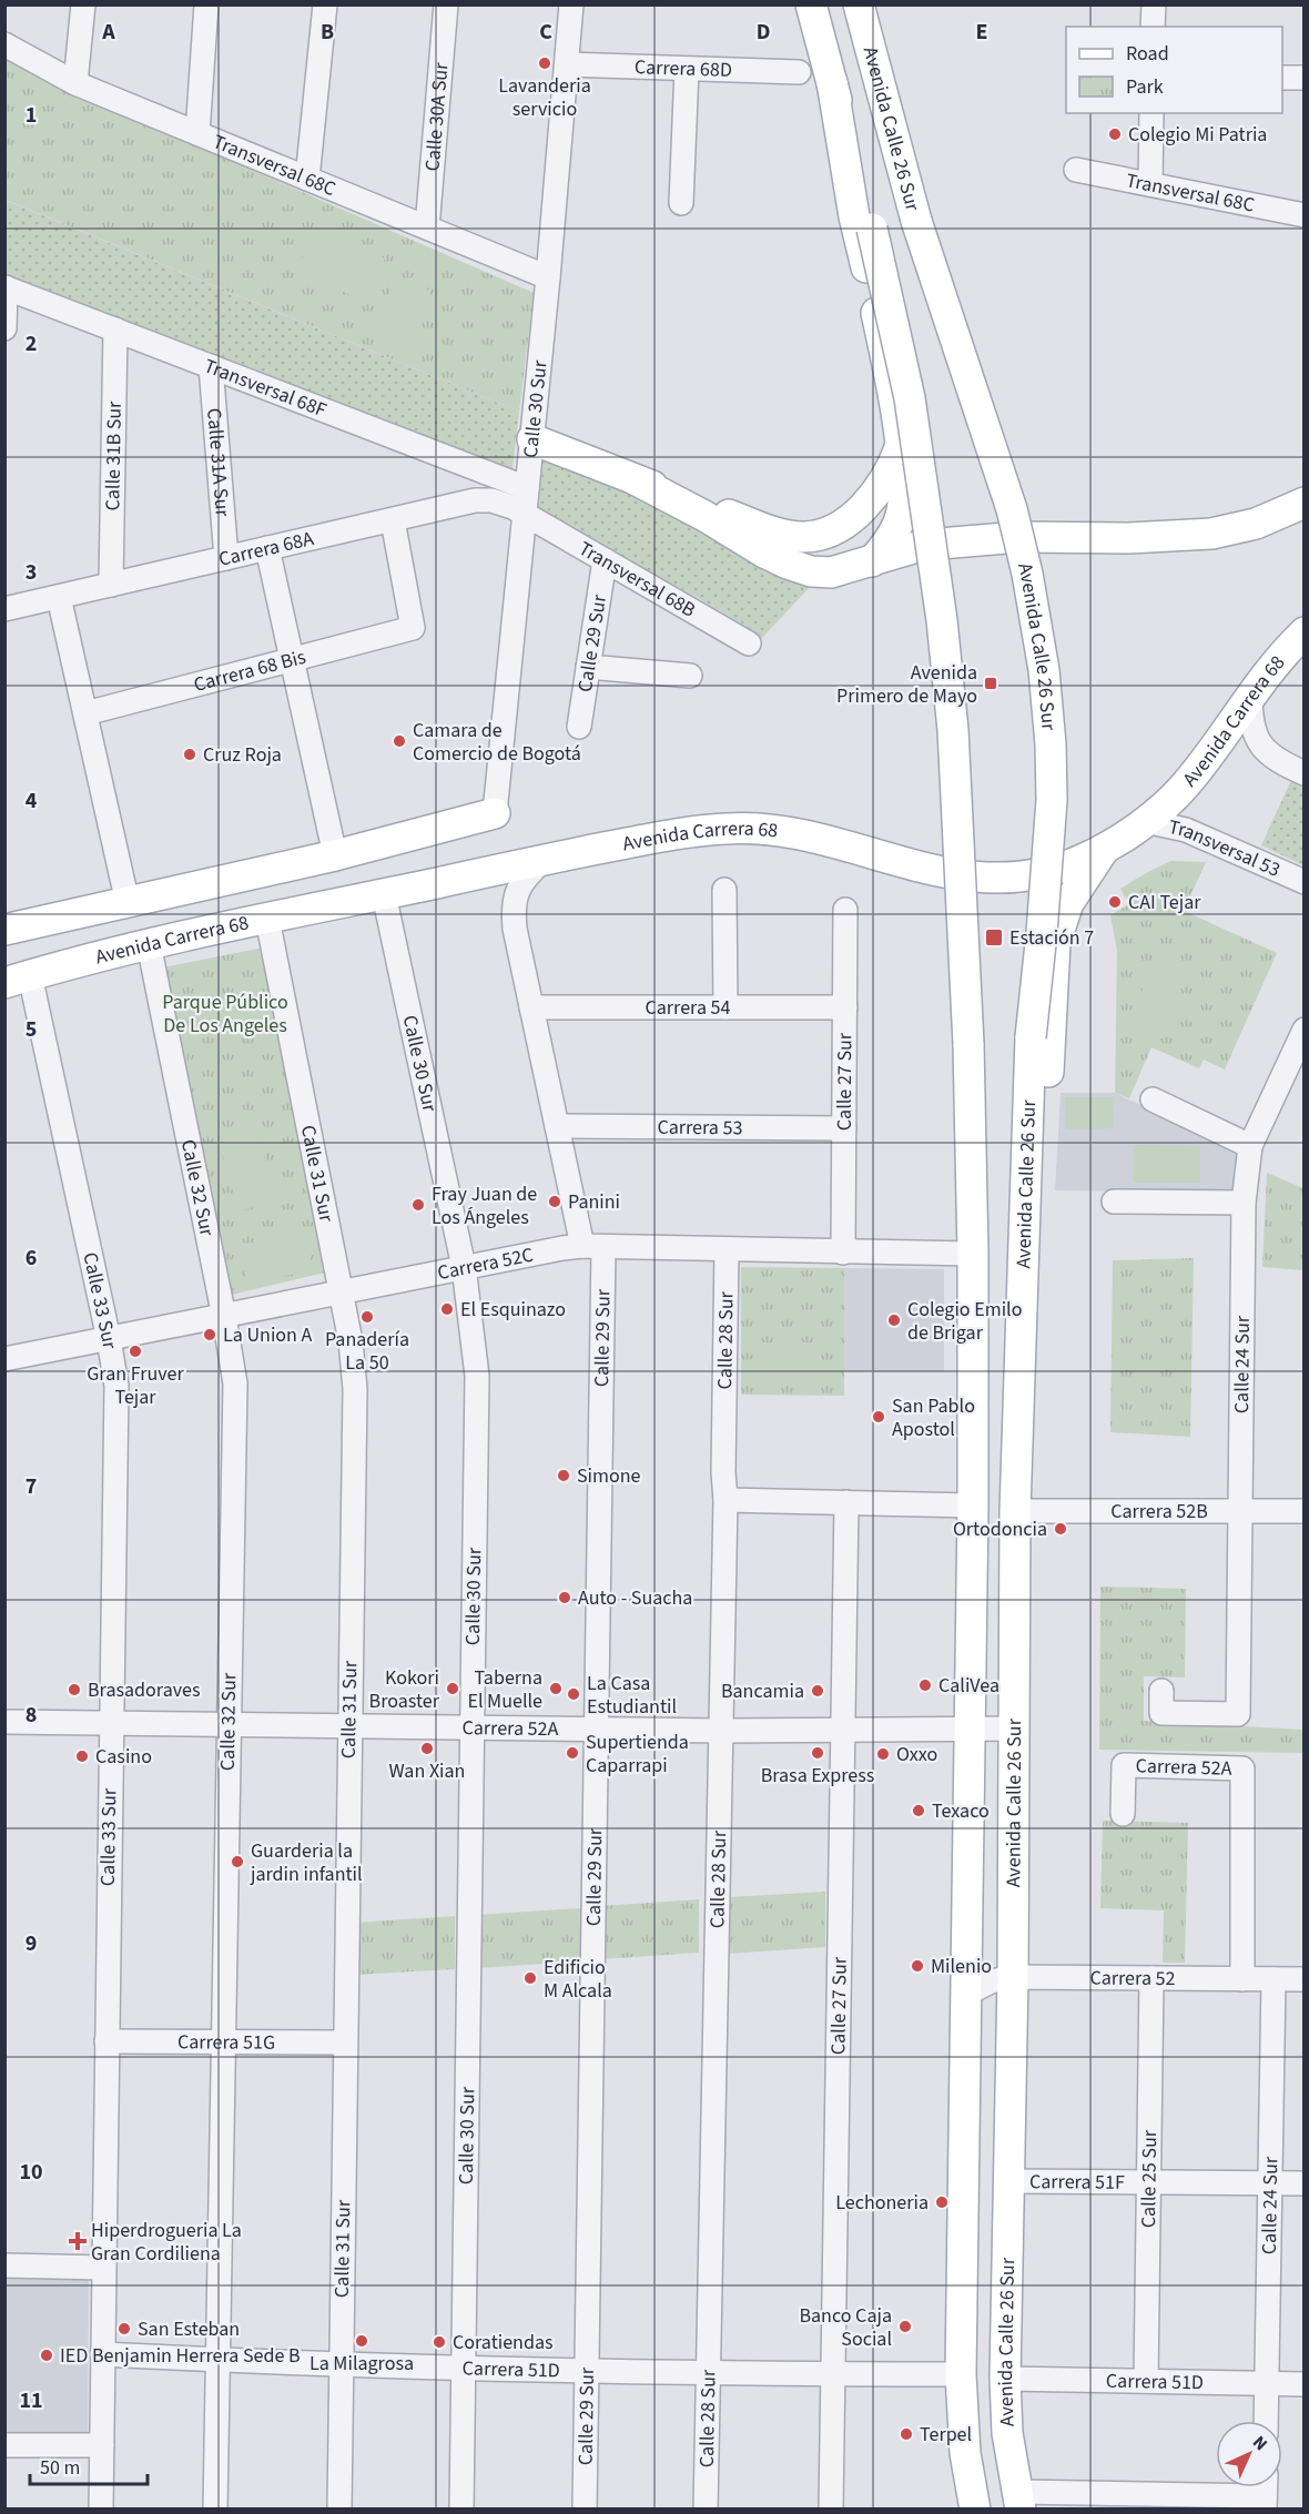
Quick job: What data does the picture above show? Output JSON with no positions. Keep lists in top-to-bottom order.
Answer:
{
  "streets": {
    "main road": ["Avenida Calle 26 Sur", "Avenida Carrera 68"],
    "street": [
      "Carrera 68D",
      "Calle 30A Sur",
      "Transversal 68C",
      "Transversal 68F",
      "Calle 30 Sur",
      "Calle 31B Sur",
      "Calle 31A Sur",
      "Carrera 68A",
      "Transversal 68B",
      "Calle 29 Sur",
      "Carrera 68 Bis",
      "Transversal 53",
      "Carrera 54",
      "Calle 27 Sur",
      "Carrera 53",
      "Calle 31 Sur",
      "Calle 32 Sur",
      "Carrera 52C",
      "Calle 33 Sur",
      "Calle 28 Sur",
      "Calle 24 Sur",
      "Carrera 52B",
      "Carrera 52A",
      "Carrera 52",
      "Carrera 51G",
      "Calle 25 Sur",
      "Carrera 51F",
      "Carrera 51D"
    ]
  },
  "crossings": [
    ["Carrera 68D", "Calle 30 Sur"],
    ["Calle 30A Sur", "Transversal 68C"],
    ["Avenida Calle 26 Sur", "Carrera 52B"],
    ["Avenida Calle 26 Sur", "Carrera 52A"],
    ["Avenida Calle 26 Sur", "Carrera 52"],
    ["Avenida Calle 26 Sur", "Carrera 51F"],
    ["Avenida Calle 26 Sur", "Carrera 51D"],
    ["Transversal 68C", "Calle 30 Sur"],
    ["Transversal 68F", "Calle 30 Sur"],
    ["Transversal 68F", "Calle 31B Sur"],
    ["Transversal 68F", "Calle 31A Sur"],
    ["Calle 30 Sur", "Carrera 68A"],
    ["Calle 30 Sur", "Transversal 68B"],
    ["Calle 30 Sur", "Avenida Carrera 68"],
    ["Calle 30 Sur", "Carrera 52C"],
    ["Calle 30 Sur", "Carrera 52A"],
    ["Calle 30 Sur", "Carrera 51D"],
    ["Calle 31B Sur", "Carrera 68A"],
    ["Calle 31A Sur", "Carrera 68A"],
    ["Carrera 68A", "Transversal 68B"],
    ["Carrera 68A", "Carrera 68 Bis"],
    ["Transversal 68B", "Calle 29 Sur"],
    ["Calle 29 Sur", "Avenida Carrera 68"],
    ["Calle 29 Sur", "Carrera 54"],
    ["Calle 29 Sur", "Carrera 53"],
    ["Calle 29 Sur", "Carrera 52C"],
    ["Calle 29 Sur", "Carrera 52A"],
    ["Calle 29 Sur", "Carrera 51D"],
    ["Avenida Carrera 68", "Transversal 53"],
    ["Avenida Carrera 68", "Calle 31 Sur"],
    ["Avenida Carrera 68", "Calle 32 Sur"],
    ["Avenida Carrera 68", "Calle 33 Sur"],
    ["Carrera 54", "Calle 27 Sur"],
    ["Calle 27 Sur", "Carrera 53"],
    ["Calle 27 Sur", "Carrera 52C"],
    ["Calle 27 Sur", "Carrera 52A"],
    ["Calle 27 Sur", "Carrera 51D"],
    ["Calle 31 Sur", "Carrera 52C"],
    ["Calle 31 Sur", "Carrera 52A"],
    ["Calle 31 Sur", "Carrera 51G"],
    ["Calle 31 Sur", "Carrera 51D"],
    ["Calle 32 Sur", "Carrera 52C"],
    ["Calle 32 Sur", "Carrera 52A"],
    ["Calle 32 Sur", "Carrera 51G"],
    ["Calle 32 Sur", "Carrera 51D"],
    ["Carrera 52C", "Calle 33 Sur"],
    ["Carrera 52C", "Calle 28 Sur"],
    ["Calle 33 Sur", "Carrera 52A"],
    ["Calle 33 Sur", "Carrera 51G"],
    ["Calle 33 Sur", "Carrera 51D"],
    ["Calle 28 Sur", "Carrera 52A"],
    ["Calle 28 Sur", "Carrera 51D"],
    ["Calle 24 Sur", "Carrera 52B"],
    ["Calle 24 Sur", "Carrera 52"],
    ["Calle 24 Sur", "Carrera 51F"],
    ["Calle 24 Sur", "Carrera 51D"],
    ["Carrera 52A", "Carrera 52"],
    ["Carrera 52", "Calle 25 Sur"],
    ["Calle 25 Sur", "Carrera 51F"],
    ["Calle 25 Sur", "Carrera 51D"]
  ],
  "parks": ["Parque Público De Los Angeles"],
  "places": {
    "other": [
      "Lavanderia servicio",
      "Colegio Mi Patria",
      "Camara de Comercio de Bogotá",
      "Cruz Roja",
      "CAI Tejar",
      "Panini",
      "Fray Juan de Los Ángeles",
      "El Esquinazo",
      "Panadería La 50",
      "Colegio Emilo de Brigar",
      "La Union A",
      "Gran Fruver Tejar",
      "San Pablo Apostol",
      "Simone",
      "Ortodoncia",
      "Auto - Suacha",
      "CaliVea",
      "Kokori Broaster",
      "Taberna El Muelle",
      "Brasadoraves",
      "Bancamia",
      "La Casa Estudiantil",
      "Wan Xian",
      "Supertienda Caparrapi",
      "Brasa Express",
      "Oxxo",
      "Casino",
      "Texaco",
      "Guarderia la jardin infantil",
      "Milenio",
      "Edificio M Alcala",
      "Lechoneria",
      "Banco Caja Social",
      "San Esteban",
      "La Milagrosa",
      "Coratiendas",
      "IED Benjamin Herrera Sede B",
      "Terpel"
    ],
    "transit": ["Avenida Primero de Mayo", "Estación 7"],
    "health": ["Hiperdrogueria La Gran Cordiliena"]
  },
  "legend": ["Road", "Park"],
  "scale_bar": "50 m",
  "north": "top right",
  "grid": {
    "columns": [
      "A",
      "B",
      "C",
      "D",
      "E"
    ],
    "rows": [
      "1",
      "2",
      "3",
      "4",
      "5",
      "6",
      "7",
      "8",
      "9",
      "10",
      "11"
    ]
  }
}
